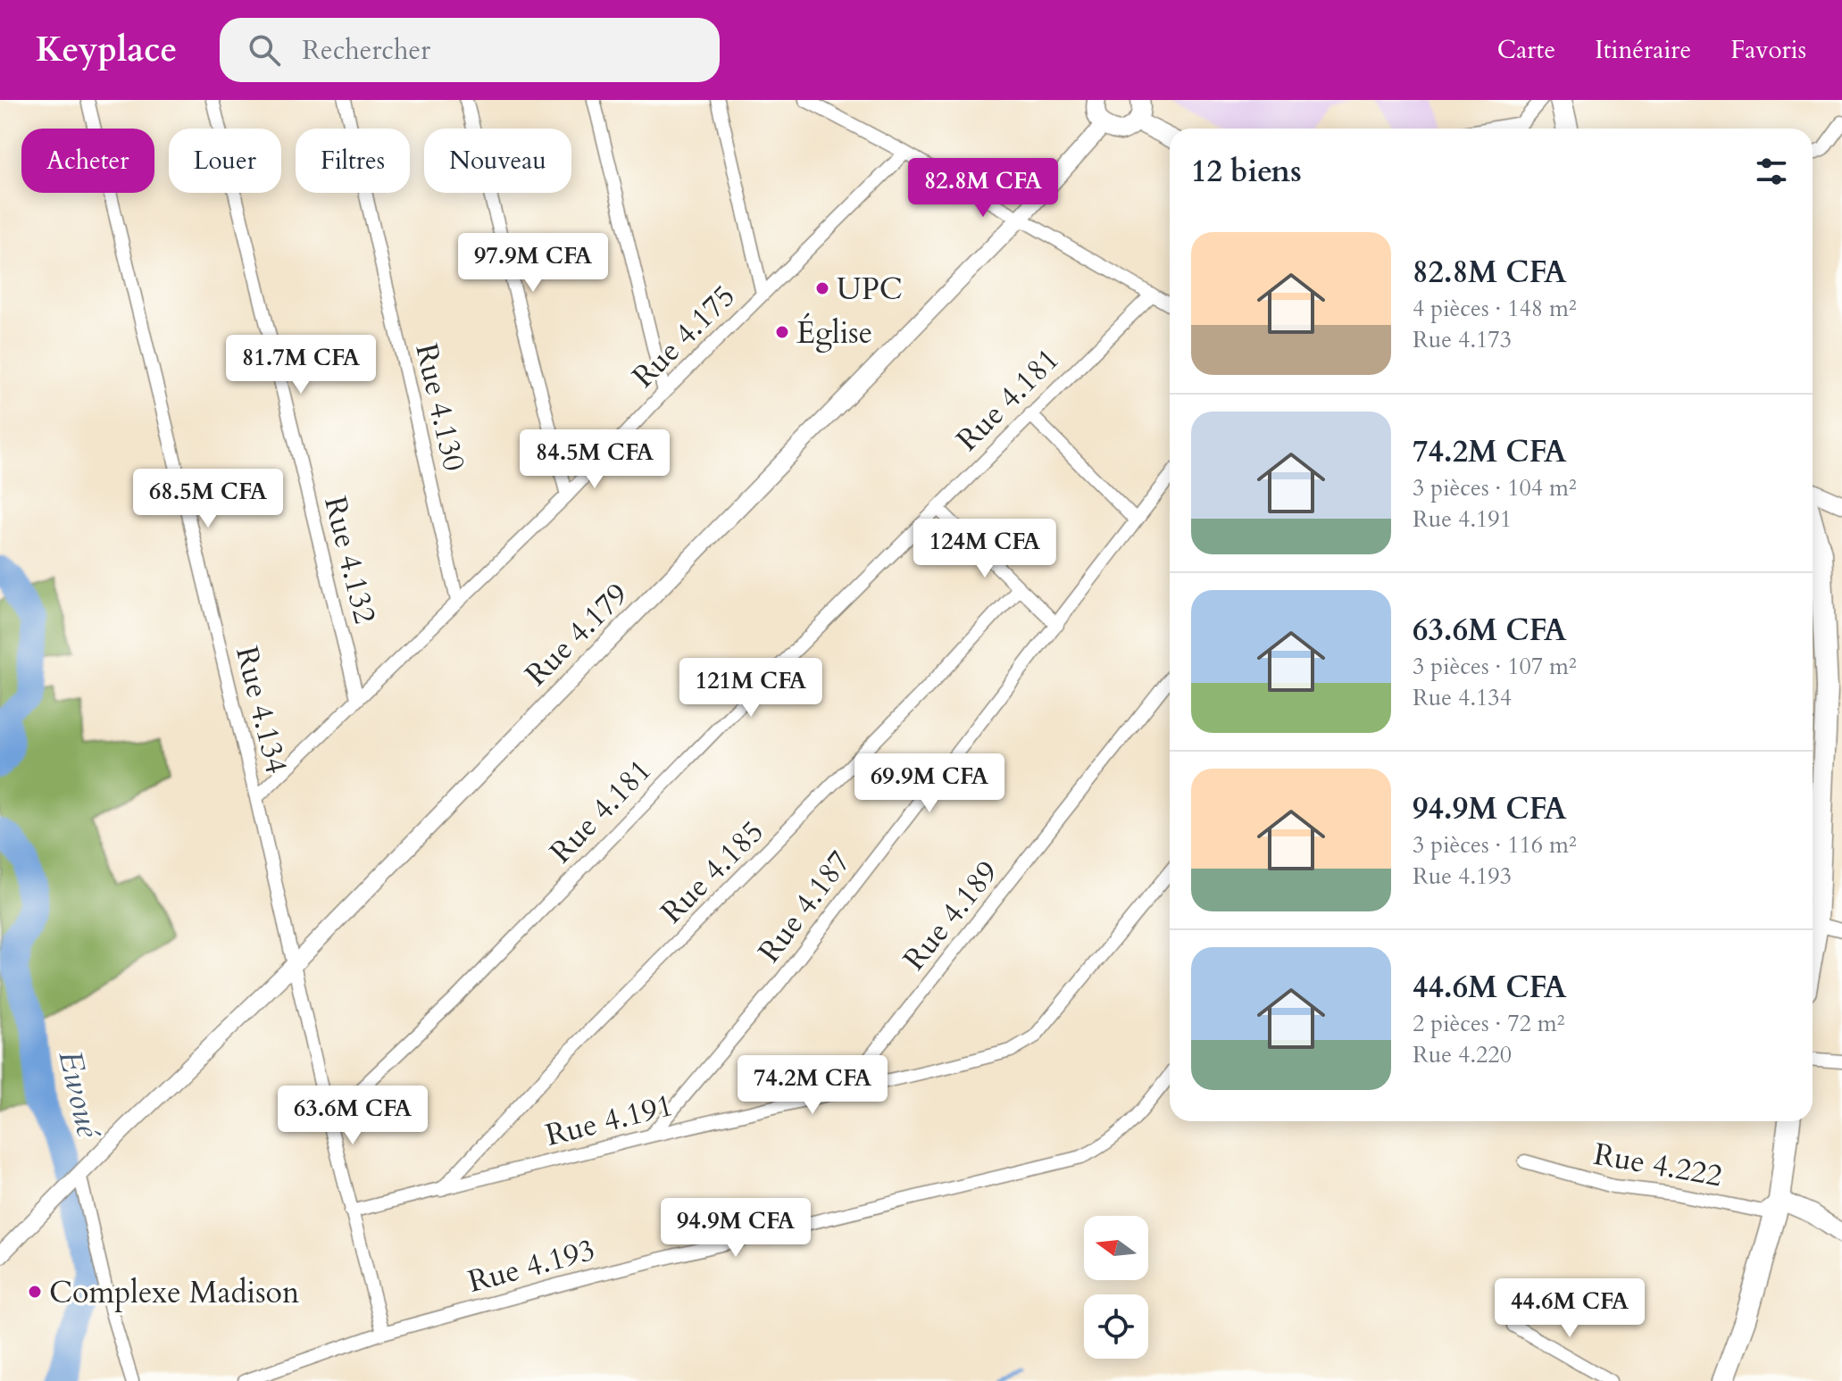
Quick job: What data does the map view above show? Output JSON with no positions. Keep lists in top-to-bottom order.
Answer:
{
  "streets": {
    "street": [
      "Rue 4.175",
      "Rue 4.181",
      "Rue 4.130",
      "Rue 4.132",
      "Rue 4.179",
      "Rue 4.134",
      "Rue 4.185",
      "Rue 4.187",
      "Rue 4.189",
      "Rue 4.191",
      "Rue 4.222",
      "Rue 4.193"
    ]
  },
  "crossings": [
    ["Rue 4.175", "Rue 4.130"],
    ["Rue 4.175", "Rue 4.132"],
    ["Rue 4.175", "Rue 4.134"],
    ["Rue 4.181", "Rue 4.134"],
    ["Rue 4.179", "Rue 4.134"],
    ["Rue 4.134", "Rue 4.191"],
    ["Rue 4.134", "Rue 4.193"],
    ["Rue 4.185", "Rue 4.191"],
    ["Rue 4.187", "Rue 4.191"],
    ["Rue 4.189", "Rue 4.191"]
  ],
  "water": ["Ewoué"],
  "places": ["UPC", "Église", "Complexe Madison"],
  "north": "left",
  "page": {
    "header": "Keyplace",
    "search": "Rechercher",
    "nav": ["Carte", "Itinéraire", "Favoris"],
    "chip": [
      "Acheter",
      "Louer",
      "Filtres",
      "Nouveau"
    ],
    "heading": "12 biens",
    "price": [
      "82.8M CFA",
      "97.9M CFA",
      "81.7M CFA",
      "84.5M CFA",
      "68.5M CFA",
      "124M CFA",
      "121M CFA",
      "69.9M CFA",
      "74.2M CFA",
      "63.6M CFA",
      "94.9M CFA",
      "44.6M CFA"
    ],
    "list": [
      {
        "name": "82.8M CFA",
        "note": "4 pièces · 148 m² · Rue 4.173"
      },
      {
        "name": "74.2M CFA",
        "note": "3 pièces · 104 m² · Rue 4.191"
      },
      {
        "name": "63.6M CFA",
        "note": "3 pièces · 107 m² · Rue 4.134"
      },
      {
        "name": "94.9M CFA",
        "note": "3 pièces · 116 m² · Rue 4.193"
      },
      {
        "name": "44.6M CFA",
        "note": "2 pièces · 72 m² · Rue 4.220"
      }
    ]
  }
}
